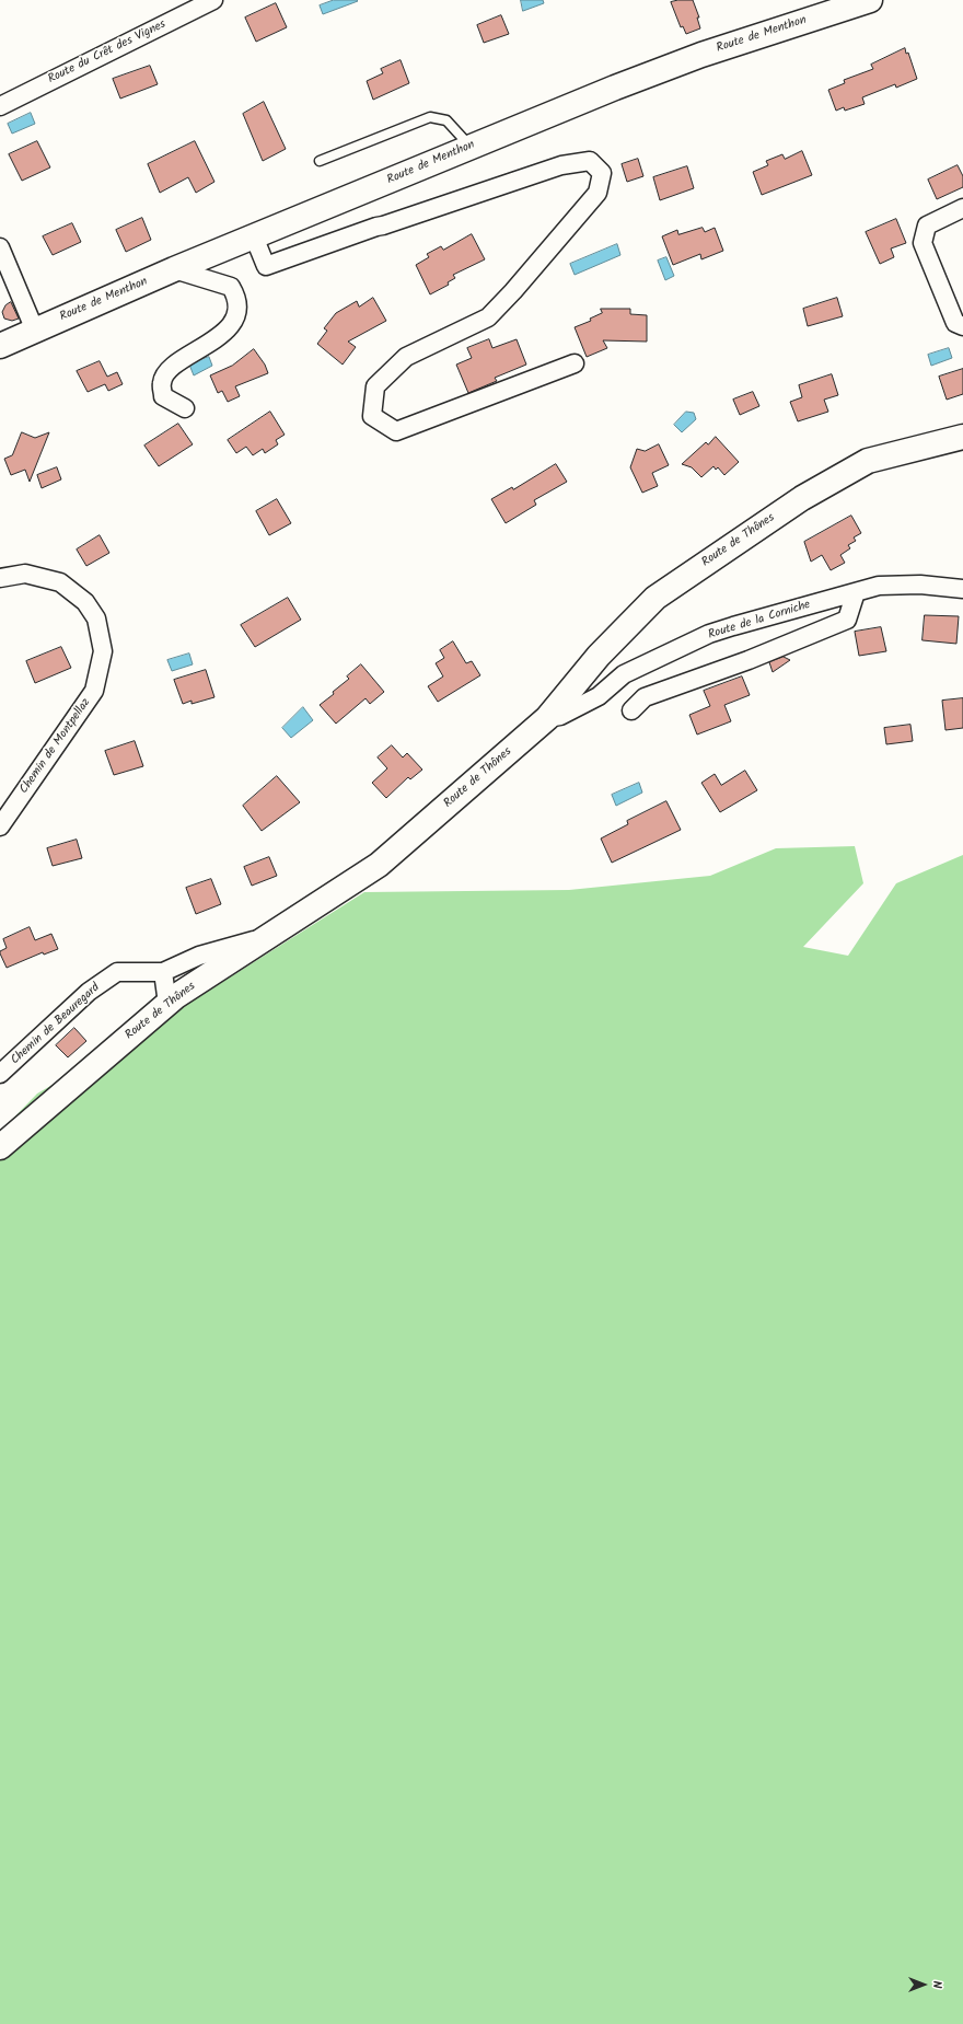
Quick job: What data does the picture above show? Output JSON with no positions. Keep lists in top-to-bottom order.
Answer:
{
  "streets": {
    "main road": ["Route de Menthon", "Route de Thônes"],
    "street": [
      "Route du Crêt des Vignes",
      "Route de la Corniche",
      "Chemin de Montpellaz",
      "Chemin de Beauregard"
    ]
  },
  "crossings": [
    ["Route de Thônes", "Route de la Corniche"]
  ],
  "north": "right"
}
